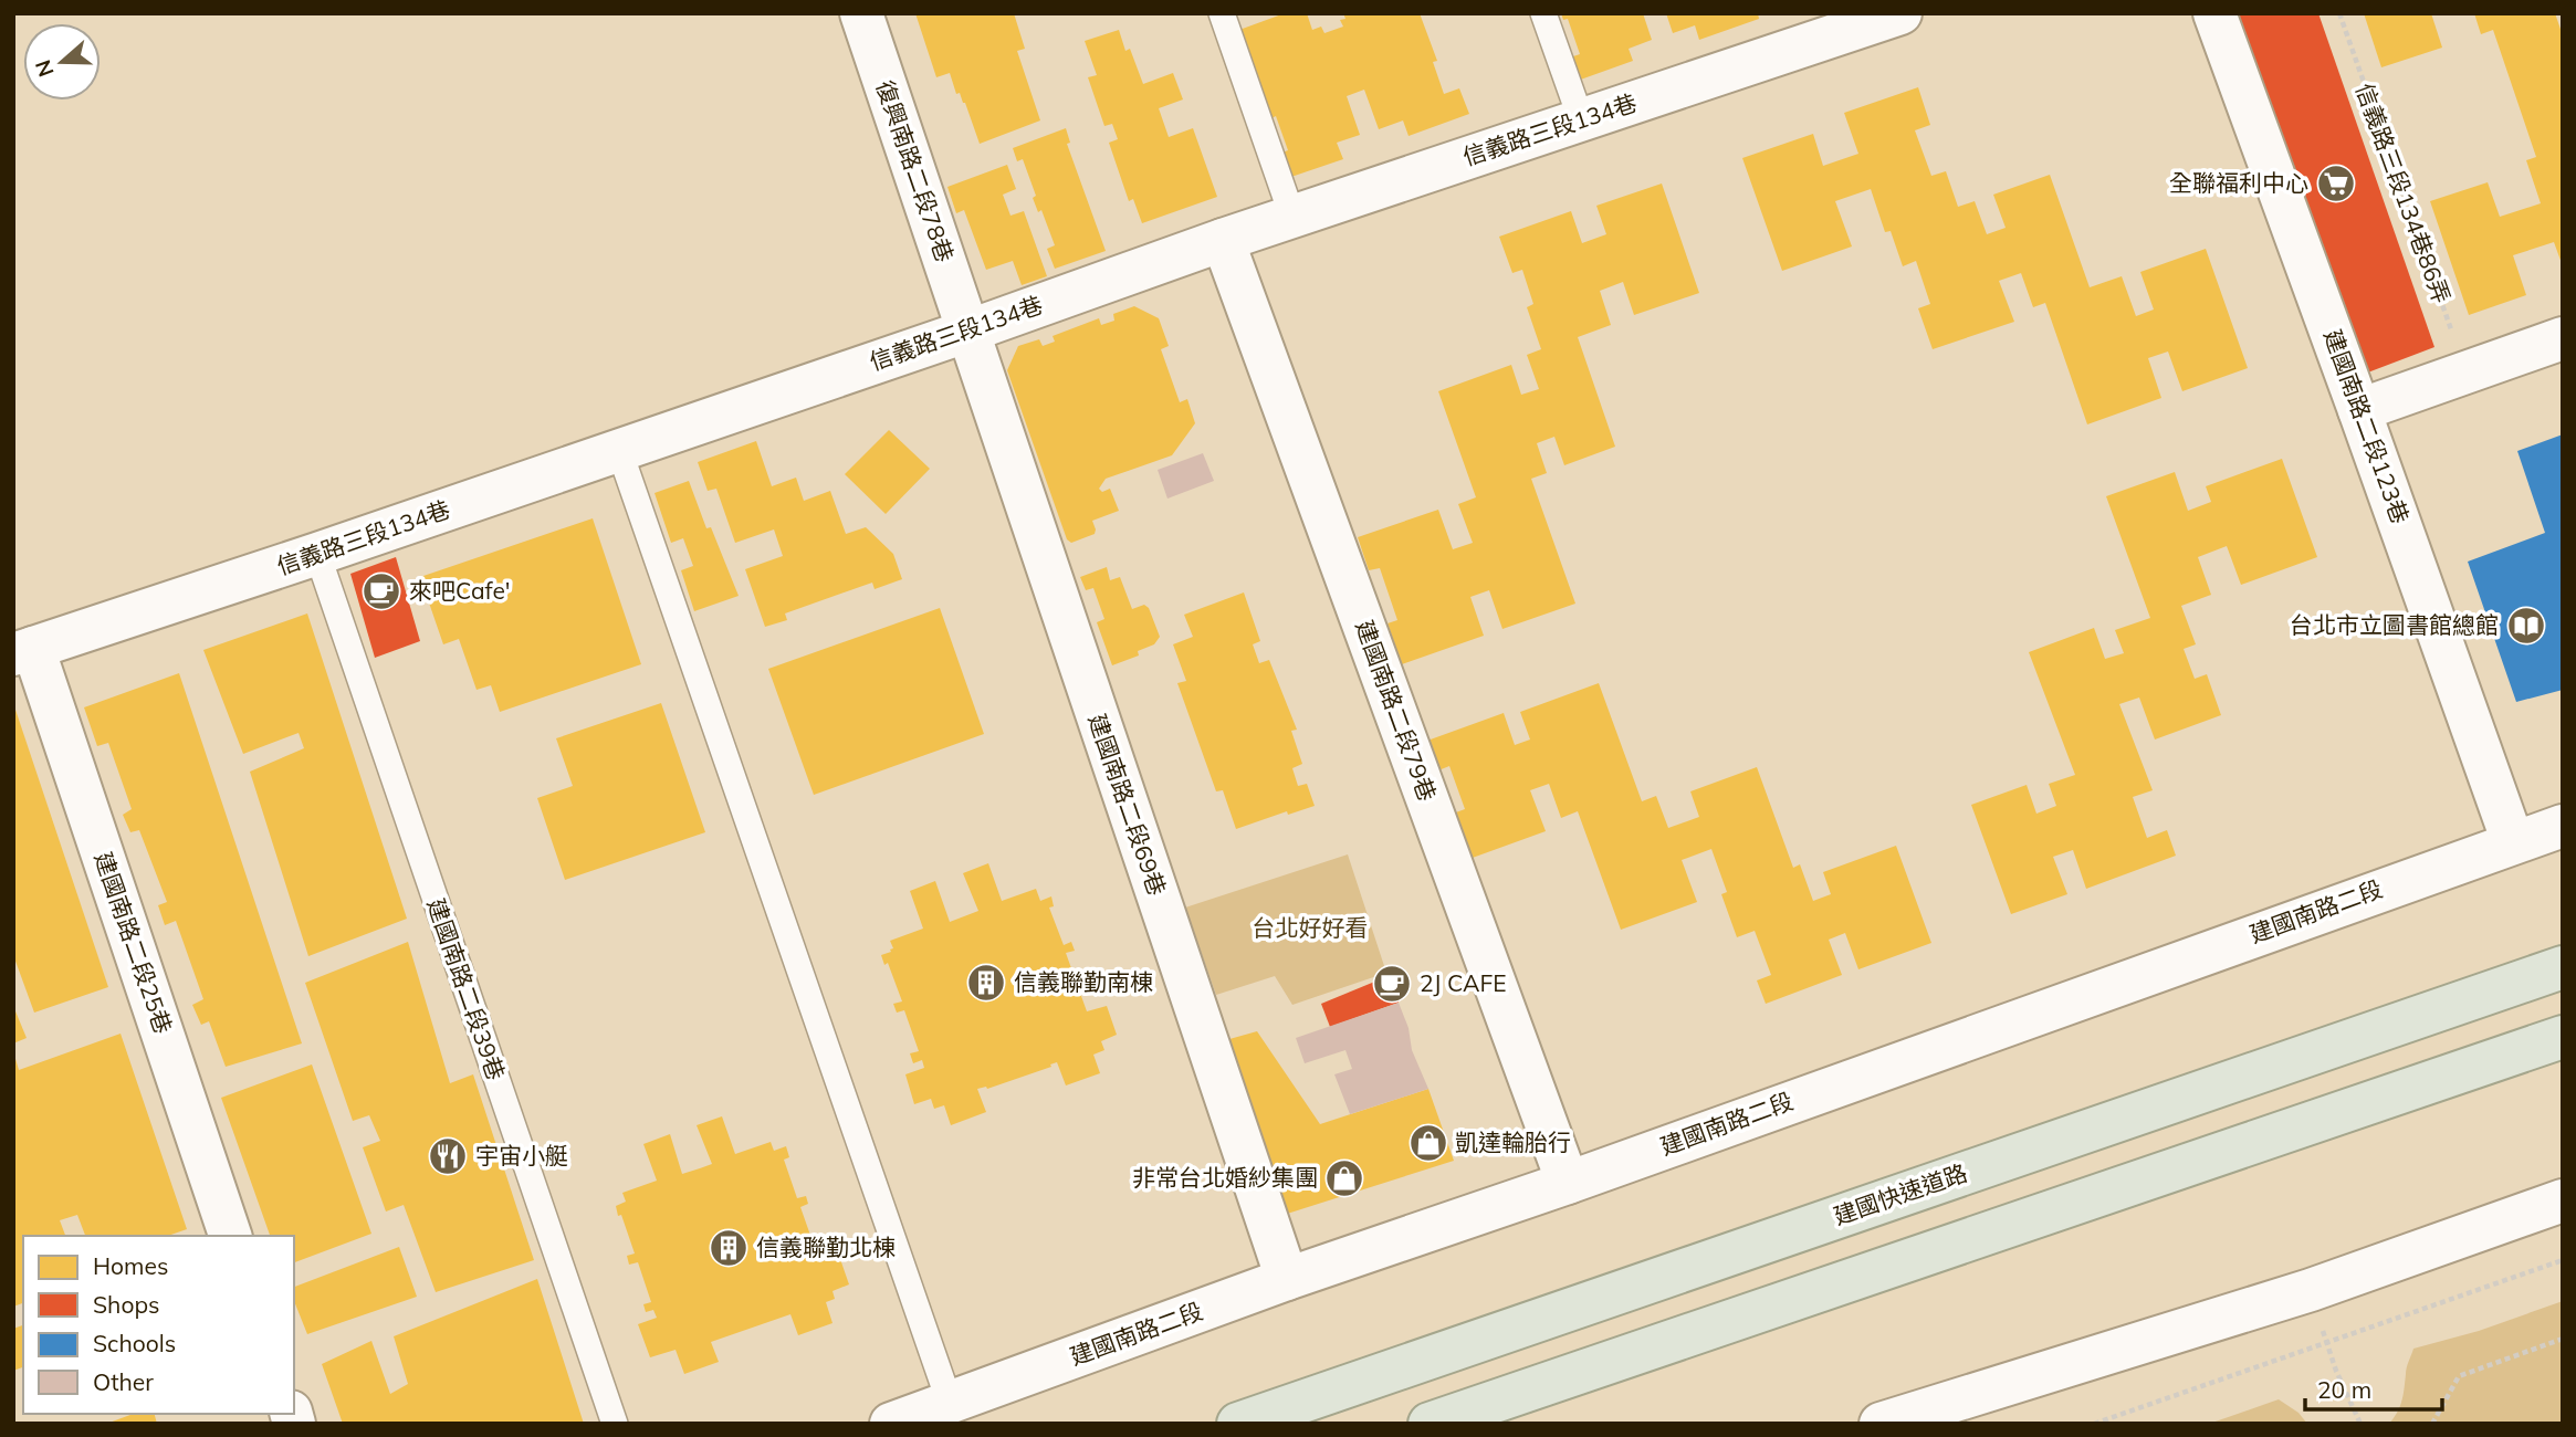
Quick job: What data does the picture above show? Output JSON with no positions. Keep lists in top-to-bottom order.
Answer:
{
  "streets": {
    "highway": ["建國快速道路"],
    "street": [
      "信義路三段134巷",
      "復興南路二段78巷",
      "建國南路二段123巷",
      "建國南路二段79巷",
      "建國南路二段69巷",
      "建國南路二段",
      "建國南路二段25巷"
    ],
    "lane": ["建國南路二段39巷"],
    "path": ["信義路三段134巷86弄"]
  },
  "crossings": [
    ["信義路三段134巷", "復興南路二段78巷"],
    ["信義路三段134巷", "建國南路二段79巷"],
    ["信義路三段134巷", "建國南路二段69巷"],
    ["信義路三段134巷", "建國南路二段25巷"],
    ["信義路三段134巷", "建國南路二段39巷"],
    ["復興南路二段78巷", "建國南路二段69巷"],
    ["建國南路二段123巷", "建國南路二段"],
    ["建國南路二段79巷", "建國南路二段"],
    ["建國南路二段69巷", "建國南路二段"]
  ],
  "parks": ["台北好好看"],
  "places": {
    "supermarket": ["全聯福利中心"],
    "cafe": ["來吧Cafe'", "2J CAFE"],
    "library": ["台北市立圖書館總館"],
    "building": ["信義聯勤南棟", "信義聯勤北棟"],
    "shop": ["凱達輪胎行", "非常台北婚紗集團"],
    "restaurant": ["宇宙小艇"]
  },
  "legend": [
    "Homes",
    "Shops",
    "Schools",
    "Other"
  ],
  "scale_bar": "20 m",
  "north": "left"
}
